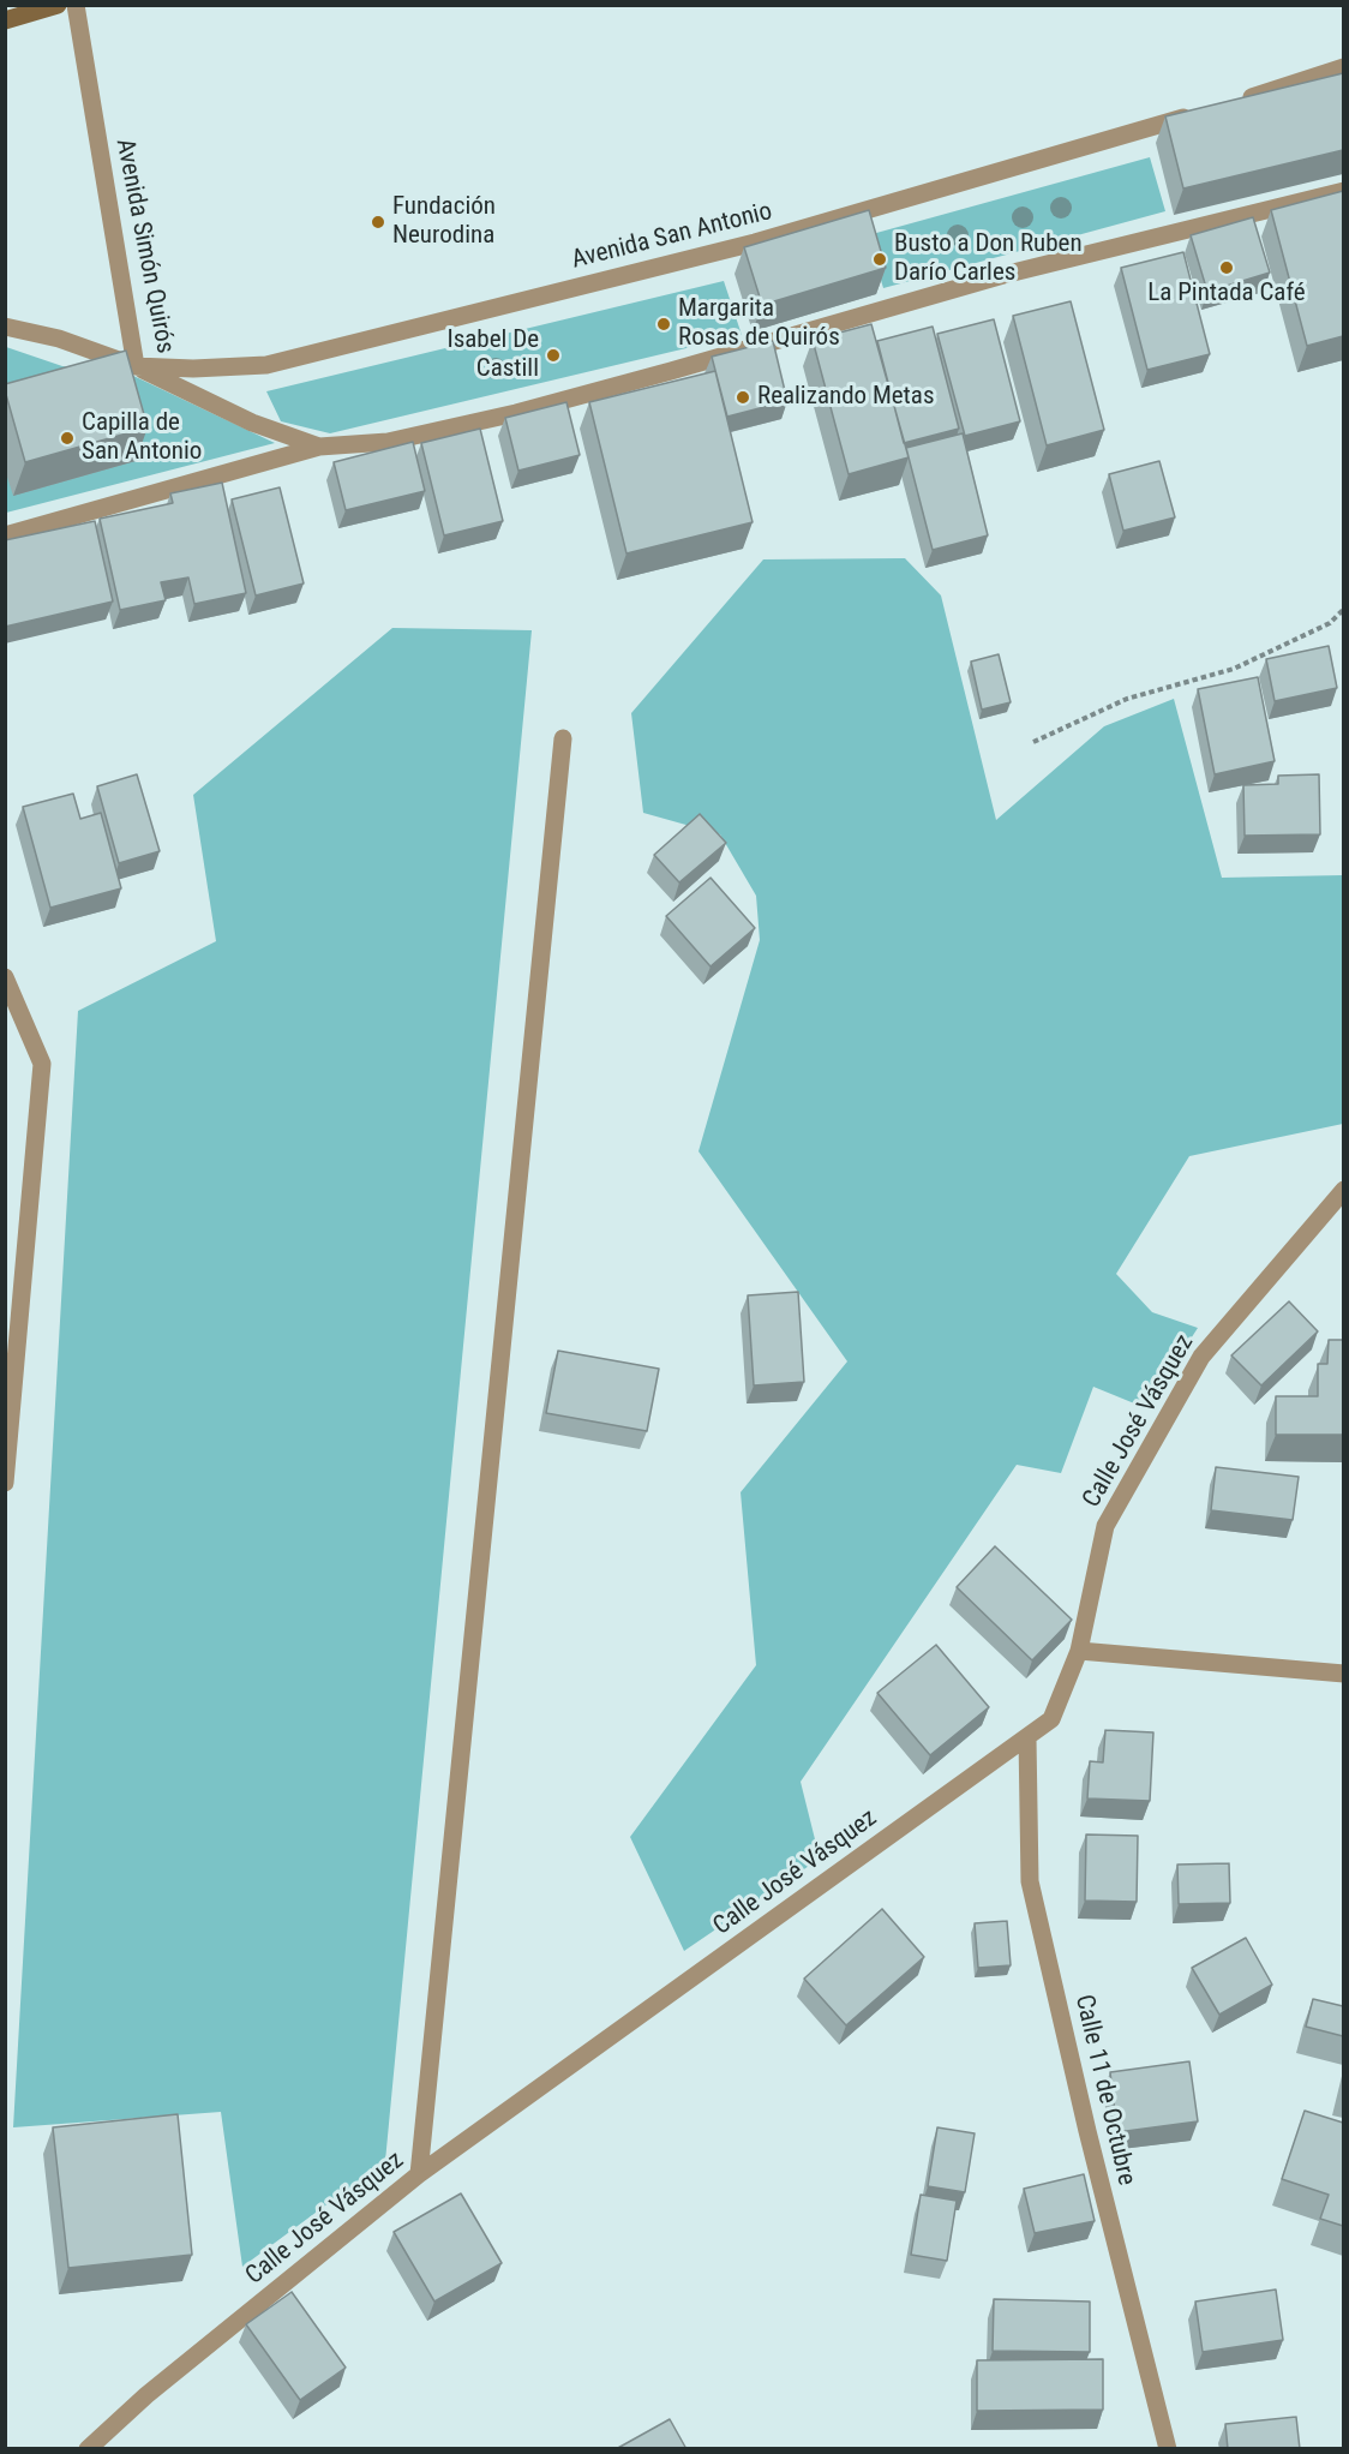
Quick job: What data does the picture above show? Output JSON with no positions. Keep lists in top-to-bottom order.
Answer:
{
  "streets": {
    "street": [
      "Avenida San Antonio",
      "Avenida Simón Quirós",
      "Calle José Vásquez",
      "Calle 11 de Octubre"
    ]
  },
  "crossings": [
    ["Avenida San Antonio", "Avenida Simón Quirós"],
    ["Calle José Vásquez", "Calle 11 de Octubre"]
  ],
  "places": [
    "Fundación Neurodina",
    "Busto a Don Ruben Darío Carles",
    "La Pintada Café",
    "Margarita Rosas de Quirós",
    "Isabel De Castill",
    "Realizando Metas",
    "Capilla de San Antonio"
  ]
}
